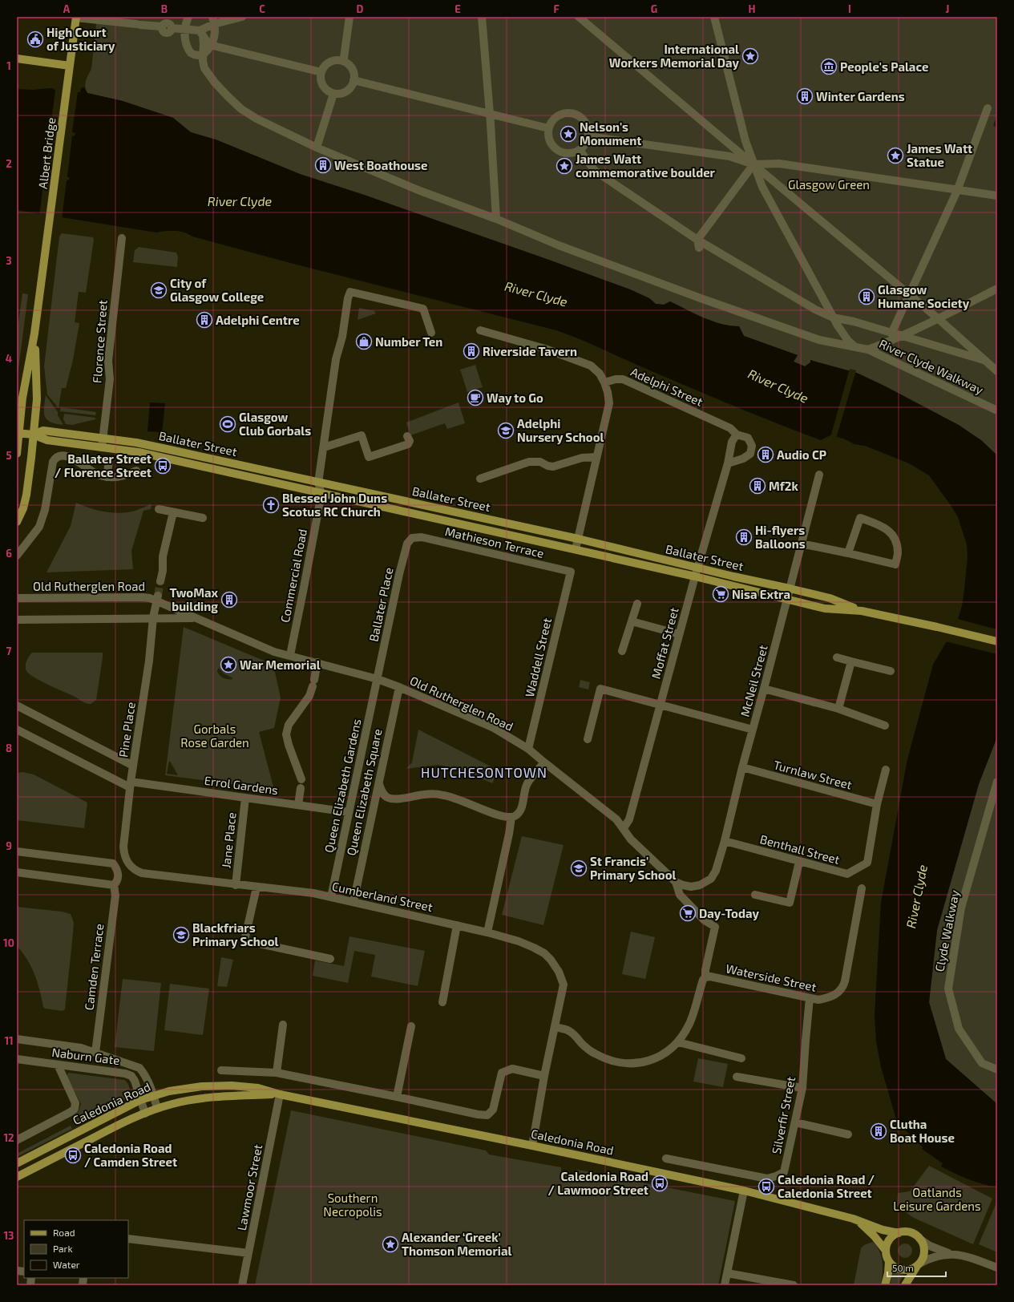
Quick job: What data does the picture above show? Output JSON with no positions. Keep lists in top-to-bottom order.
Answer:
{
  "streets": {
    "main road": ["Albert Bridge", "Ballater Street", "Caledonia Road"],
    "street": [
      "Florence Street",
      "River Clyde Walkway",
      "Adelphi Street",
      "Mathieson Terrace",
      "Commercial Road",
      "Old Rutherglen Road",
      "Ballater Place",
      "Moffat Street",
      "Waddell Street",
      "McNeil Street",
      "Pine Place",
      "Turnlaw Street",
      "Errol Gardens",
      "Queen Elizabeth Gardens",
      "Queen Elizabeth Square",
      "Jane Place",
      "Benthall Street",
      "Cumberland Street",
      "Clyde Walkway",
      "Camden Terrace",
      "Waterside Street",
      "Naburn Gate",
      "Silverfir Street",
      "Lawmoor Street"
    ]
  },
  "crossings": [
    ["Florence Street", "Ballater Street"],
    ["Adelphi Street", "Moffat Street"],
    ["Ballater Street", "Commercial Road"],
    ["Ballater Street", "Moffat Street"],
    ["Ballater Street", "McNeil Street"],
    ["Mathieson Terrace", "Ballater Place"],
    ["Mathieson Terrace", "Waddell Street"],
    ["Commercial Road", "Old Rutherglen Road"],
    ["Old Rutherglen Road", "Ballater Place"],
    ["Old Rutherglen Road", "Moffat Street"],
    ["Old Rutherglen Road", "Waddell Street"],
    ["Old Rutherglen Road", "McNeil Street"],
    ["Old Rutherglen Road", "Pine Place"],
    ["Old Rutherglen Road", "Queen Elizabeth Gardens"],
    ["Old Rutherglen Road", "Queen Elizabeth Square"],
    ["Old Rutherglen Road", "Cumberland Street"],
    ["Old Rutherglen Road", "Waterside Street"],
    ["Ballater Place", "Queen Elizabeth Gardens"],
    ["McNeil Street", "Turnlaw Street"],
    ["McNeil Street", "Benthall Street"],
    ["Pine Place", "Errol Gardens"],
    ["Pine Place", "Cumberland Street"],
    ["Turnlaw Street", "Benthall Street"],
    ["Errol Gardens", "Queen Elizabeth Gardens"],
    ["Errol Gardens", "Jane Place"],
    ["Queen Elizabeth Gardens", "Cumberland Street"],
    ["Queen Elizabeth Square", "Cumberland Street"],
    ["Jane Place", "Cumberland Street"],
    ["Cumberland Street", "Caledonia Road"],
    ["Camden Terrace", "Naburn Gate"],
    ["Waterside Street", "Silverfir Street"],
    ["Naburn Gate", "Caledonia Road"],
    ["Caledonia Road", "Lawmoor Street"]
  ],
  "districts": ["HUTCHESONTOWN"],
  "water": ["River Clyde"],
  "parks": [
    "Glasgow Green",
    "Gorbals Rose Garden",
    "Oatlands Leisure Gardens",
    "Southern Necropolis"
  ],
  "places": {
    "public building": ["High Court of Justiciary"],
    "place": [
      "International Workers Memorial Day",
      "Nelson's Monument",
      "James Watt Statue",
      "James Watt commemorative boulder",
      "War Memorial",
      "Alexander ‘Greek’ Thomson Memorial"
    ],
    "museum": ["People's Palace"],
    "building": [
      "Winter Gardens",
      "West Boathouse",
      "Glasgow Humane Society",
      "Adelphi Centre",
      "Riverside Tavern",
      "Audio CP",
      "Mf2k",
      "Hi-flyers Balloons",
      "TwoMax building",
      "Clutha Boat House"
    ],
    "school or university": [
      "City of Glasgow College",
      "Adelphi Nursery School",
      "St Francis' Primary School",
      "Blackfriars Primary School"
    ],
    "shop": ["Number Ten"],
    "cafe": ["Way to Go"],
    "sports": ["Glasgow Club Gorbals"],
    "bus stop": [
      "Ballater Street / Florence Street",
      "Caledonia Road / Camden Street",
      "Caledonia Road / Lawmoor Street",
      "Caledonia Road / Caledonia Street"
    ],
    "church": ["Blessed John Duns Scotus RC Church"],
    "supermarket": ["Nisa Extra", "Day-Today"]
  },
  "legend": ["Road", "Park", "Water"],
  "scale_bar": "50 m",
  "grid": {
    "columns": [
      "A",
      "B",
      "C",
      "D",
      "E",
      "F",
      "G",
      "H",
      "I",
      "J"
    ],
    "rows": [
      "1",
      "2",
      "3",
      "4",
      "5",
      "6",
      "7",
      "8",
      "9",
      "10",
      "11",
      "12",
      "13"
    ]
  }
}
